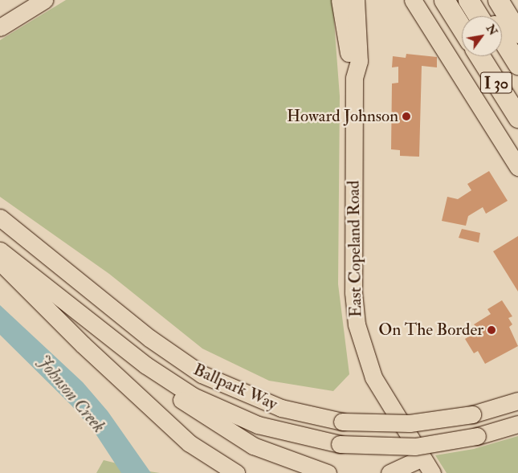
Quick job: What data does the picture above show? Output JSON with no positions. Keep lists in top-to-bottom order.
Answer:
{
  "streets": {
    "highway": ["I 30"],
    "main road": ["East Copeland Road", "Ballpark Way"]
  },
  "water": ["Johnson Creek"],
  "places": ["Howard Johnson", "On The Border"],
  "north": "top right"
}
